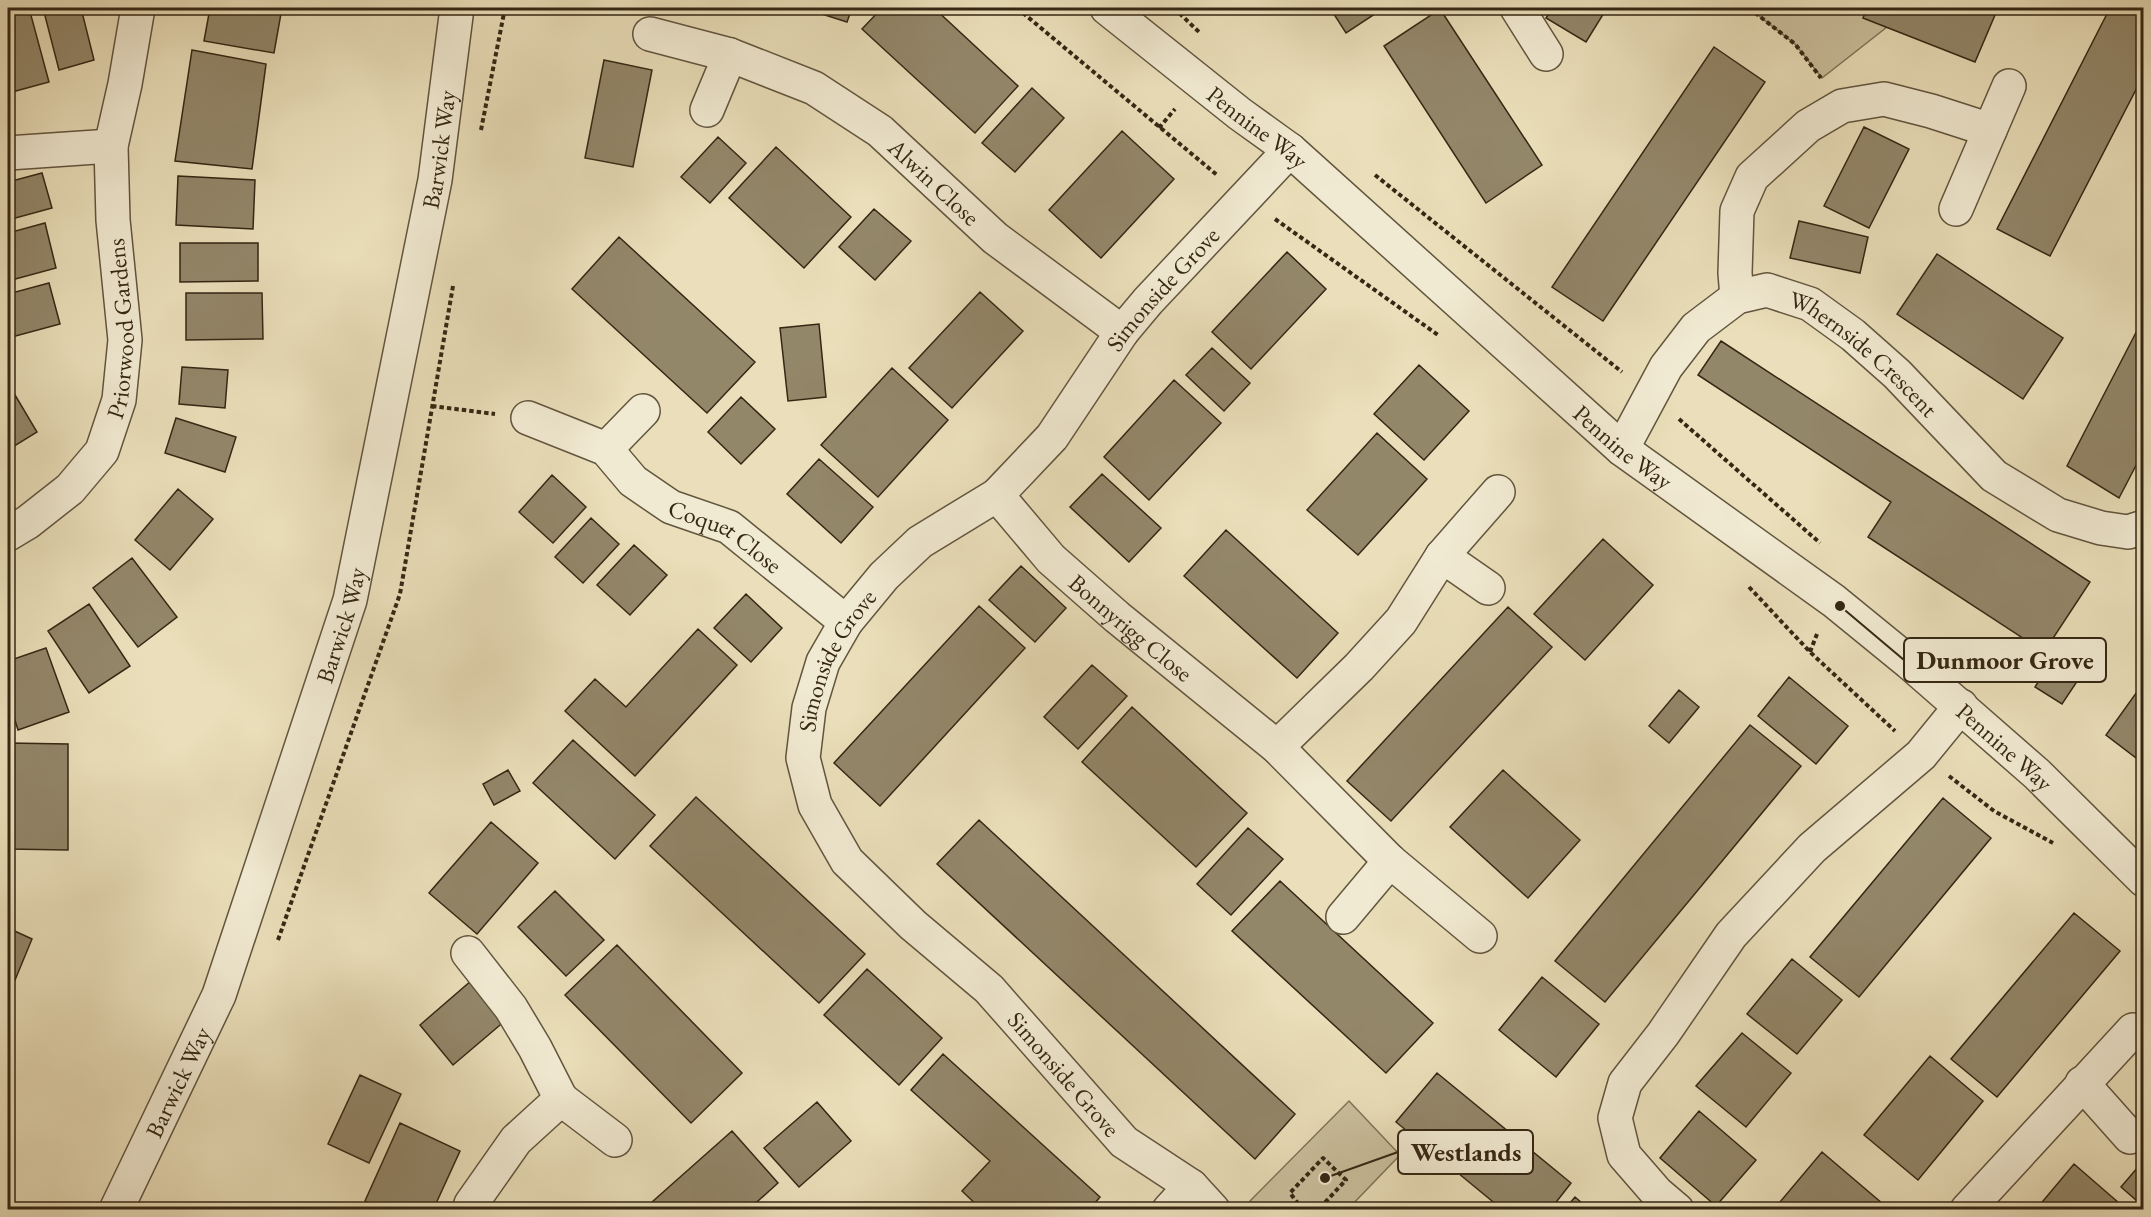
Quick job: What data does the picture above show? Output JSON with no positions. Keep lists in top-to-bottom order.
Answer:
{
  "streets": {
    "street": [
      "Pennine Way",
      "Barwick Way",
      "Alwin Close",
      "Simonside Grove",
      "Priorwood Gardens",
      "Whernside Crescent",
      "Coquet Close",
      "Bonnyrigg Close"
    ]
  },
  "crossings": [
    ["Pennine Way", "Simonside Grove"],
    ["Pennine Way", "Whernside Crescent"],
    ["Alwin Close", "Simonside Grove"],
    ["Simonside Grove", "Coquet Close"],
    ["Simonside Grove", "Bonnyrigg Close"]
  ],
  "places": ["Dunmoor Grove", "Westlands"]
}
